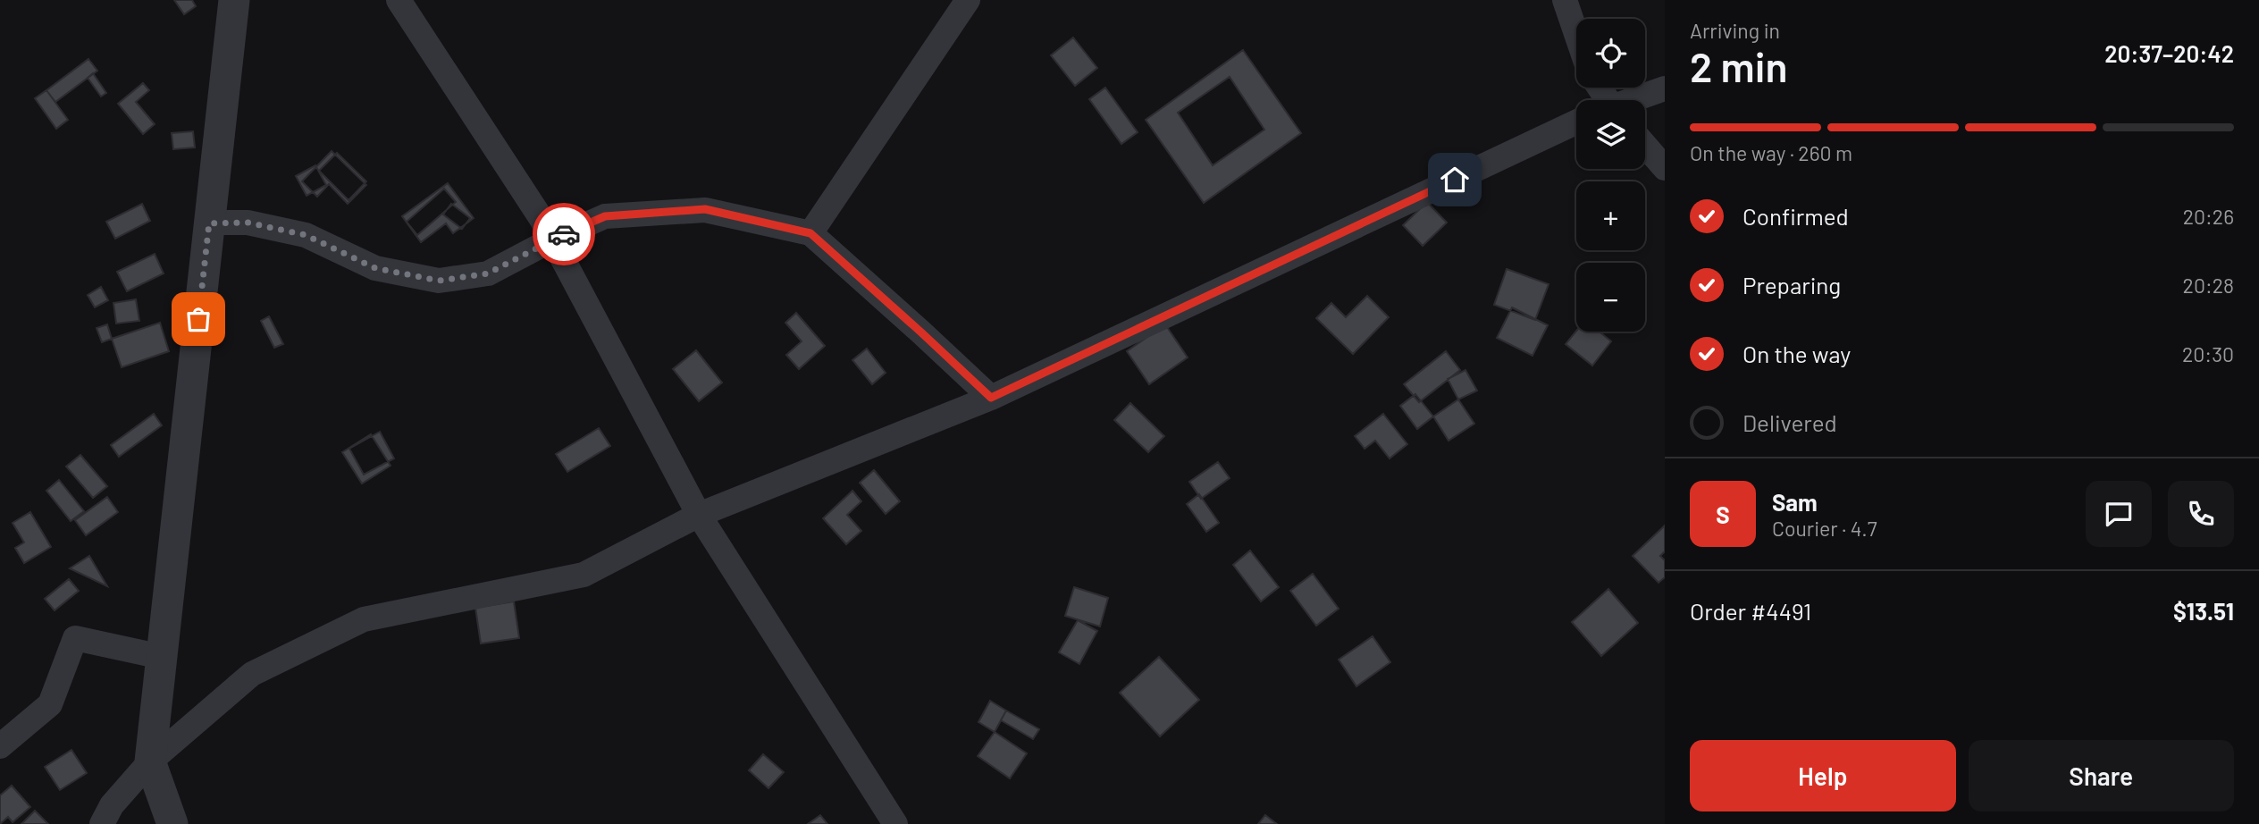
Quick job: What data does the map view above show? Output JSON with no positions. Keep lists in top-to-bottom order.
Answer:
{
  "page": {
    "heading": ["2 min", "Arriving in", "20:37–20:42"],
    "panel": [
      "Sam",
      "Courier · 4.7",
      "Order #4491",
      "$13.51"
    ],
    "map_buttons": ["+", "−"],
    "bar": "On the way · 260 m",
    "list": [
      ["Confirmed", "20:26"],
      ["Preparing", "20:28"],
      ["On the way", "20:30"],
      "Delivered"
    ],
    "round": "S",
    "buttons": ["Help", "Share"]
  }
}
